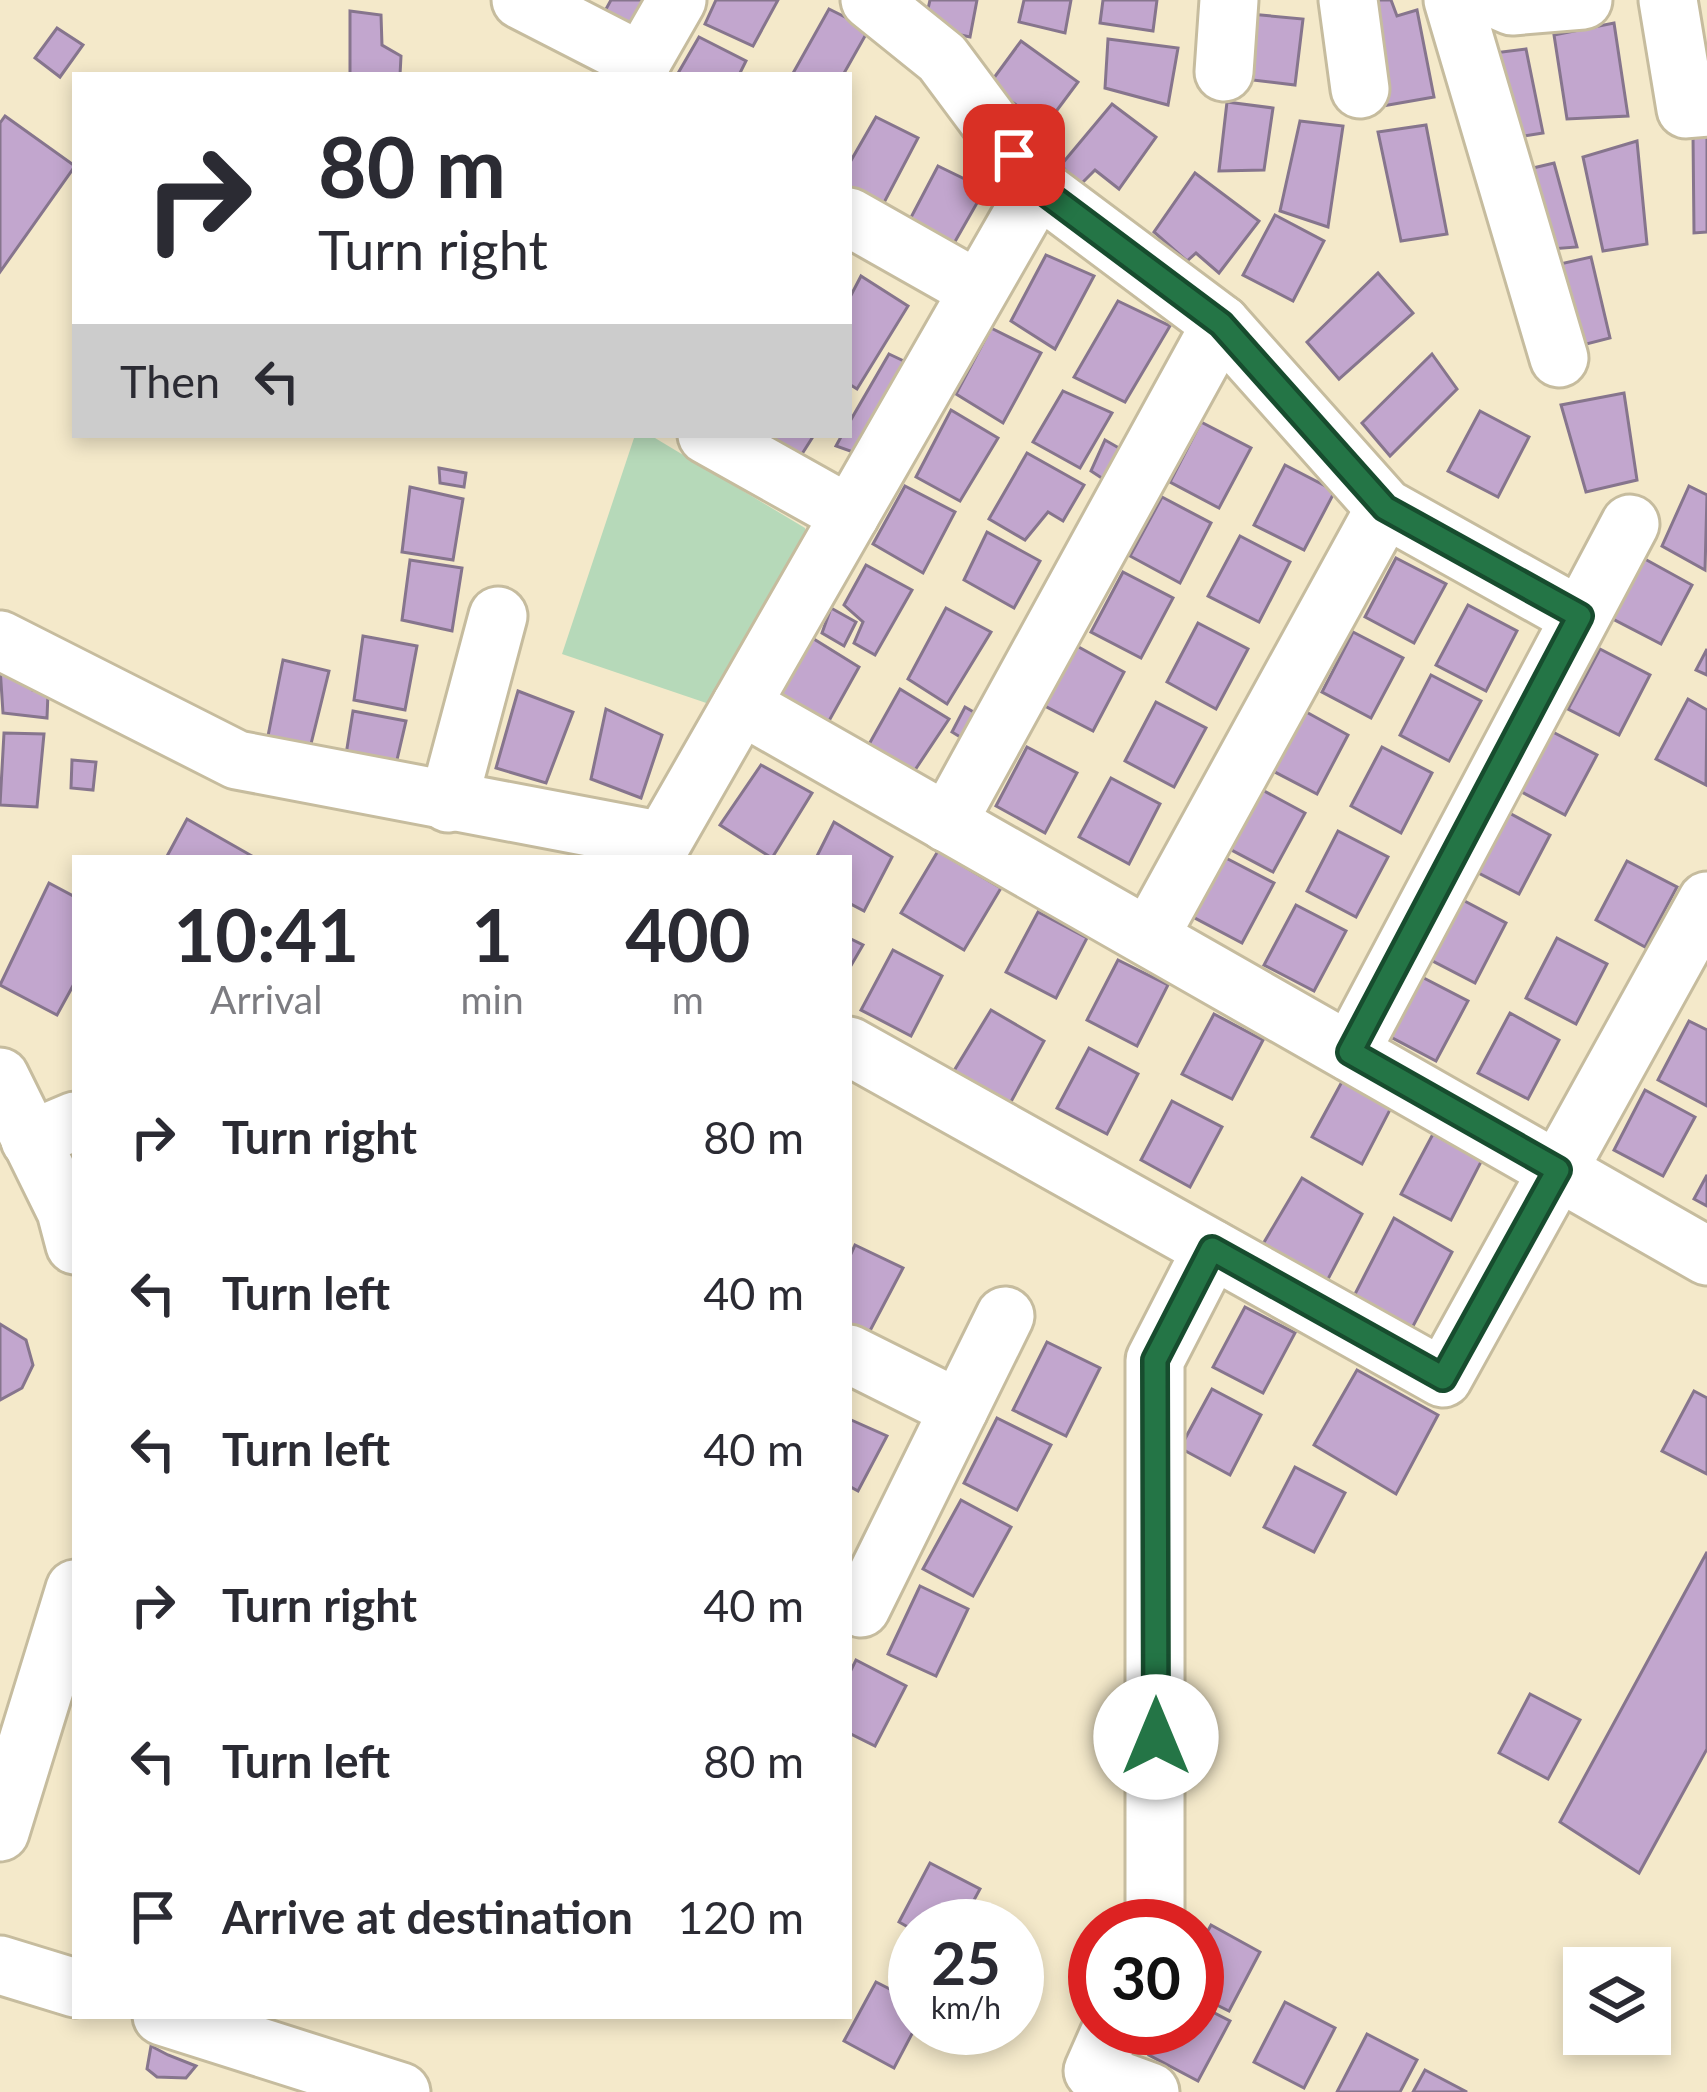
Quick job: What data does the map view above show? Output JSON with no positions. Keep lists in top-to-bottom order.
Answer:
{
  "page": {
    "turn": ["80 m", "Turn right"],
    "then": "Then",
    "eta": [
      "10:41",
      "Arrival",
      "1",
      "min",
      "400",
      "m"
    ],
    "list": [
      {
        "name": "Turn right",
        "value": "80 m"
      },
      {
        "name": "Turn left",
        "value": "40 m"
      },
      {
        "name": "Turn left",
        "value": "40 m"
      },
      {
        "name": "Turn right",
        "value": "40 m"
      },
      {
        "name": "Turn left",
        "value": "80 m"
      },
      {
        "name": "Arrive at destination",
        "value": "120 m"
      }
    ],
    "speed": "25 km/h",
    "limit": "30"
  }
}
